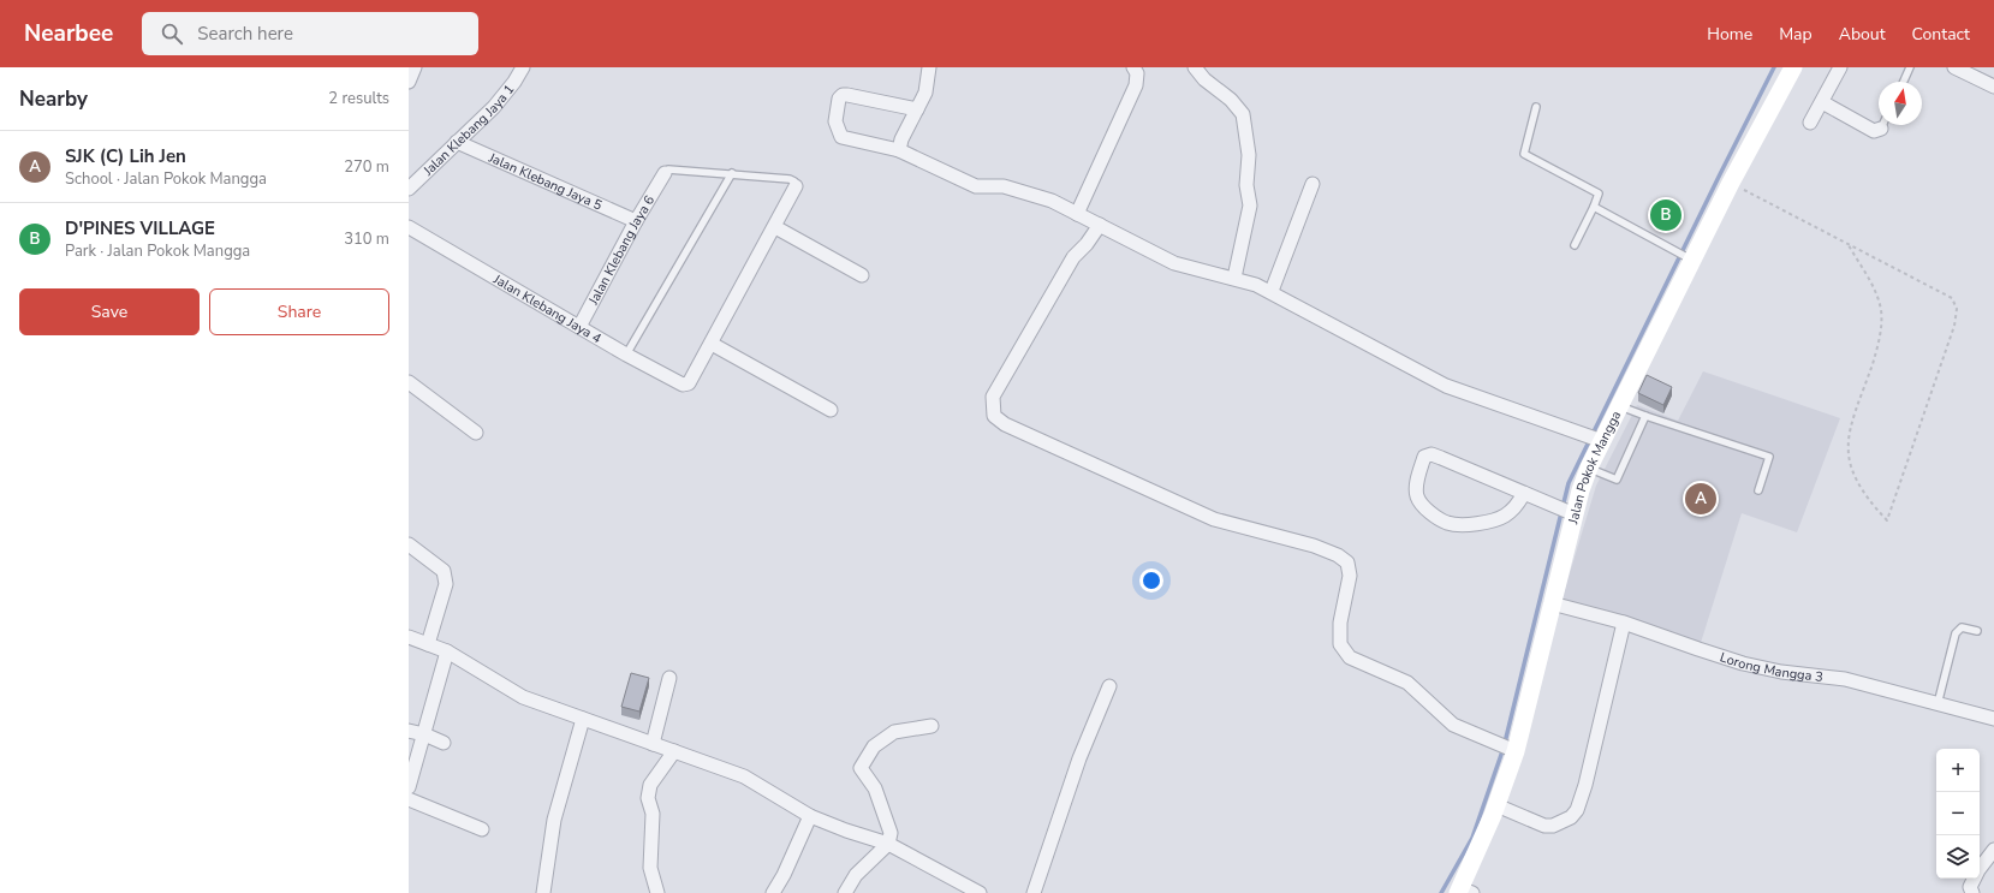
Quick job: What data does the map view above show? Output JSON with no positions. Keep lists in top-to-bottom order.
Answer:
{
  "streets": {
    "main road": ["Jalan Pokok Mangga"],
    "street": [
      "Jalan Klebang Jaya 1",
      "Jalan Klebang Jaya 5",
      "Jalan Klebang Jaya 6",
      "Jalan Klebang Jaya 4",
      "Lorong Mangga 3"
    ]
  },
  "crossings": [
    ["Jalan Klebang Jaya 1", "Jalan Klebang Jaya 5"],
    ["Jalan Klebang Jaya 5", "Jalan Klebang Jaya 6"],
    ["Jalan Klebang Jaya 6", "Jalan Klebang Jaya 4"],
    ["Jalan Pokok Mangga", "Lorong Mangga 3"]
  ],
  "north": "top",
  "page": {
    "header": "Nearbee",
    "search": "Search here",
    "nav": [
      "Home",
      "Map",
      "About",
      "Contact"
    ],
    "heading": ["Nearby", "2 results"],
    "list": [
      {
        "mark": "A",
        "name": "SJK (C) Lih Jen",
        "note": "School · Jalan Pokok Mangga",
        "value": "270 m"
      },
      {
        "mark": "B",
        "name": "D'PINES VILLAGE",
        "note": "Park · Jalan Pokok Mangga",
        "value": "310 m"
      }
    ],
    "pins": ["B", "A"],
    "buttons": ["Save", "Share"],
    "map_buttons": ["+", "−"]
  }
}
